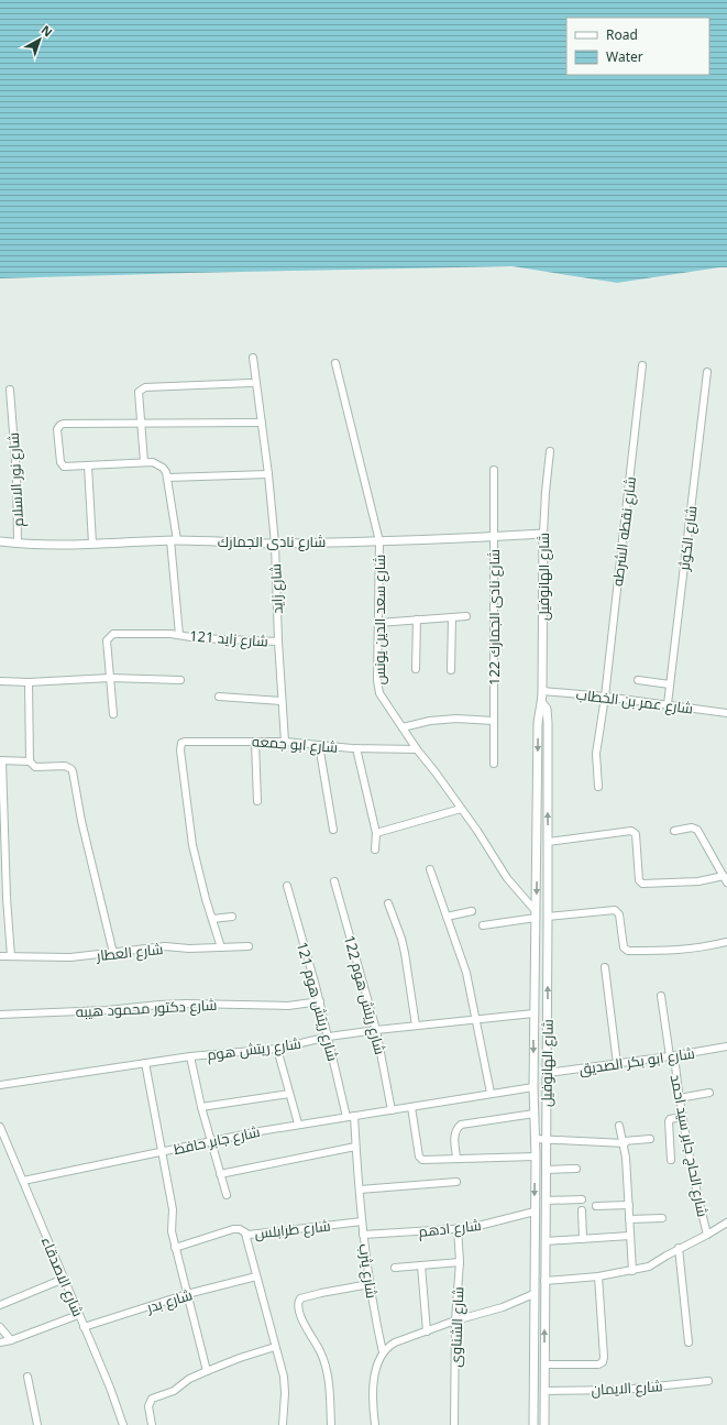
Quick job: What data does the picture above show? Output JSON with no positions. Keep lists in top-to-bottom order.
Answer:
{
  "streets": {
    "street": [
      "شارع نور الاسلام",
      "شارع نقطه الشرطه",
      "شارع الكوثر",
      "شارع نادى الجمارك",
      "شارع الهانوفيل",
      "شارع زايد",
      "شارع نادى الجمارك 122",
      "شارع سعد الدين يونس",
      "شارع زايد 121",
      "شارع عمر بن الخطاب",
      "شارع ابو جمعه",
      "شارع العطار",
      "شارع ريتش هوم 122",
      "شارع ريتش هوم 121",
      "شارع دكتور محمود هيبه",
      "شارع ريتش هوم",
      "شارع ابو بكر الصديق",
      "شارع جابر حافظ",
      "شارع الحاج جابر سيد احمد",
      "شارع ادهم",
      "شارع طرابلس",
      "شارع يثرب",
      "شارع الاصدقاء",
      "شارع بدر",
      "شارع الشناوى",
      "شارع الايمان"
    ]
  },
  "crossings": [
    ["شارع نور الاسلام", "شارع نادى الجمارك"],
    ["شارع نقطه الشرطه", "شارع عمر بن الخطاب"],
    ["شارع الكوثر", "شارع عمر بن الخطاب"],
    ["شارع نادى الجمارك", "شارع الهانوفيل"],
    ["شارع نادى الجمارك", "شارع زايد"],
    ["شارع نادى الجمارك", "شارع نادى الجمارك 122"],
    ["شارع نادى الجمارك", "شارع سعد الدين يونس"],
    ["شارع الهانوفيل", "شارع سعد الدين يونس"],
    ["شارع الهانوفيل", "شارع عمر بن الخطاب"],
    ["شارع الهانوفيل", "شارع ريتش هوم"],
    ["شارع الهانوفيل", "شارع ابو بكر الصديق"],
    ["شارع الهانوفيل", "شارع جابر حافظ"],
    ["شارع الهانوفيل", "شارع ادهم"],
    ["شارع الهانوفيل", "شارع الايمان"],
    ["شارع زايد", "شارع زايد 121"],
    ["شارع زايد", "شارع ابو جمعه"],
    ["شارع سعد الدين يونس", "شارع ابو جمعه"],
    ["شارع ريتش هوم 122", "شارع ريتش هوم"],
    ["شارع ريتش هوم 122", "شارع جابر حافظ"],
    ["شارع ريتش هوم 121", "شارع دكتور محمود هيبه"],
    ["شارع ريتش هوم 121", "شارع ريتش هوم"],
    ["شارع ريتش هوم 121", "شارع جابر حافظ"],
    ["شارع ريتش هوم 121", "شارع يثرب"],
    ["شارع ابو بكر الصديق", "شارع الحاج جابر سيد احمد"],
    ["شارع جابر حافظ", "شارع يثرب"],
    ["شارع جابر حافظ", "شارع الاصدقاء"],
    ["شارع ادهم", "شارع يثرب"],
    ["شارع ادهم", "شارع الشناوى"],
    ["شارع طرابلس", "شارع يثرب"],
    ["شارع الاصدقاء", "شارع بدر"]
  ],
  "legend": ["Road", "Water"],
  "north": "top right"
}
